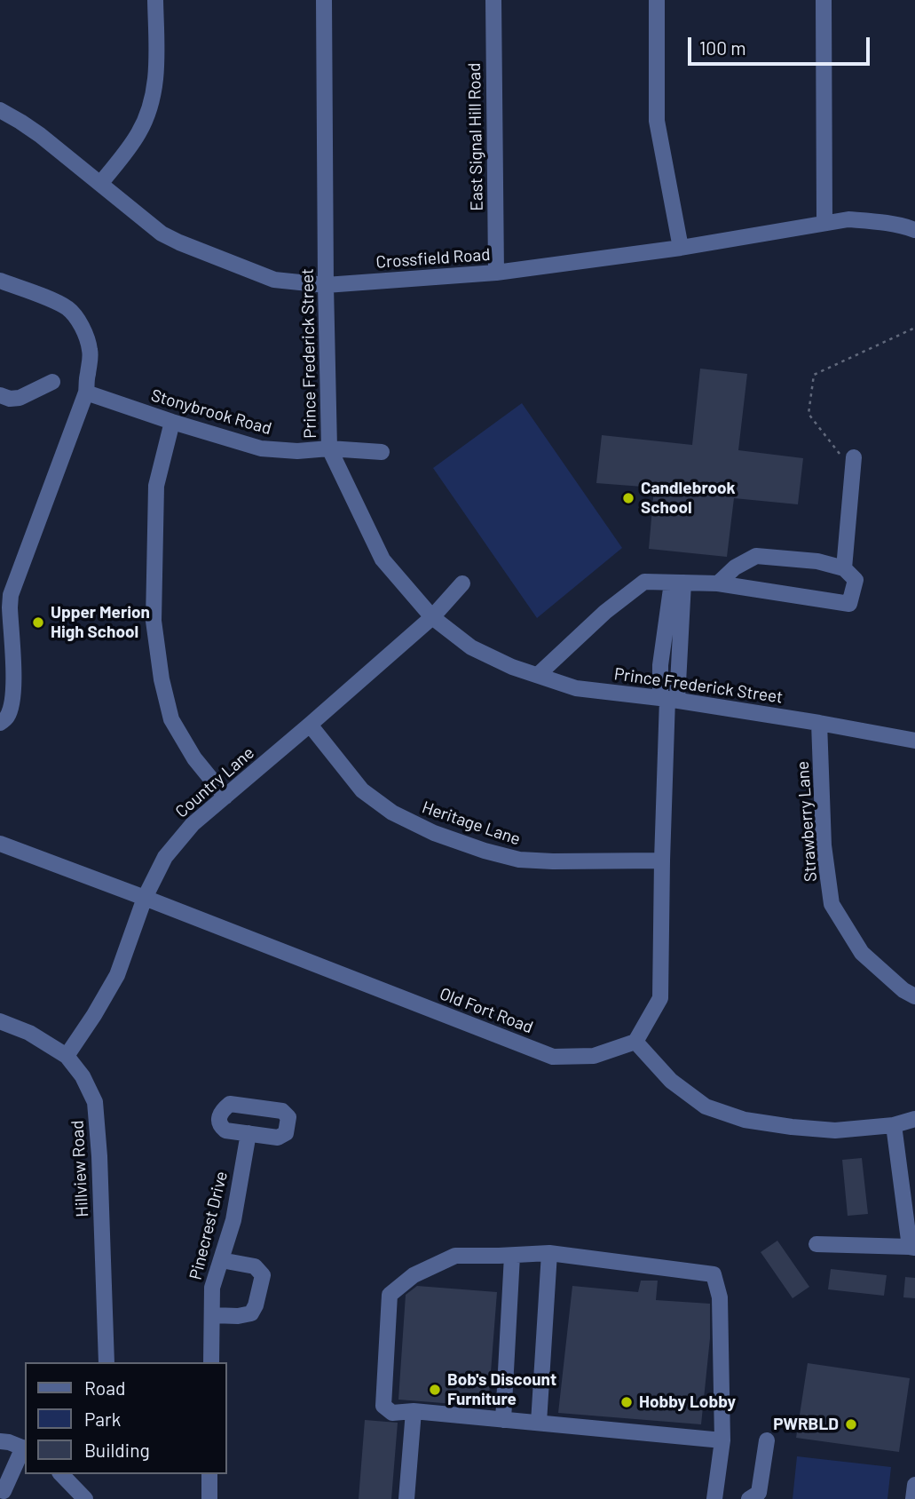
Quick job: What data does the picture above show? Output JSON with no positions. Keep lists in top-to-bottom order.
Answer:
{
  "streets": {
    "street": [
      "East Signal Hill Road",
      "Crossfield Road",
      "Prince Frederick Street",
      "Stonybrook Road",
      "Country Lane",
      "Strawberry Lane",
      "Heritage Lane",
      "Old Fort Road",
      "Hillview Road",
      "Pinecrest Drive"
    ]
  },
  "crossings": [
    ["East Signal Hill Road", "Crossfield Road"],
    ["Crossfield Road", "Prince Frederick Street"],
    ["Prince Frederick Street", "Stonybrook Road"],
    ["Prince Frederick Street", "Country Lane"],
    ["Prince Frederick Street", "Strawberry Lane"],
    ["Country Lane", "Heritage Lane"],
    ["Country Lane", "Old Fort Road"],
    ["Country Lane", "Hillview Road"]
  ],
  "places": [
    "Candlebrook School",
    "Upper Merion High School",
    "Bob's Discount Furniture",
    "Hobby Lobby",
    "PWRBLD"
  ],
  "legend": ["Road", "Park", "Building"],
  "scale_bar": "100 m"
}
